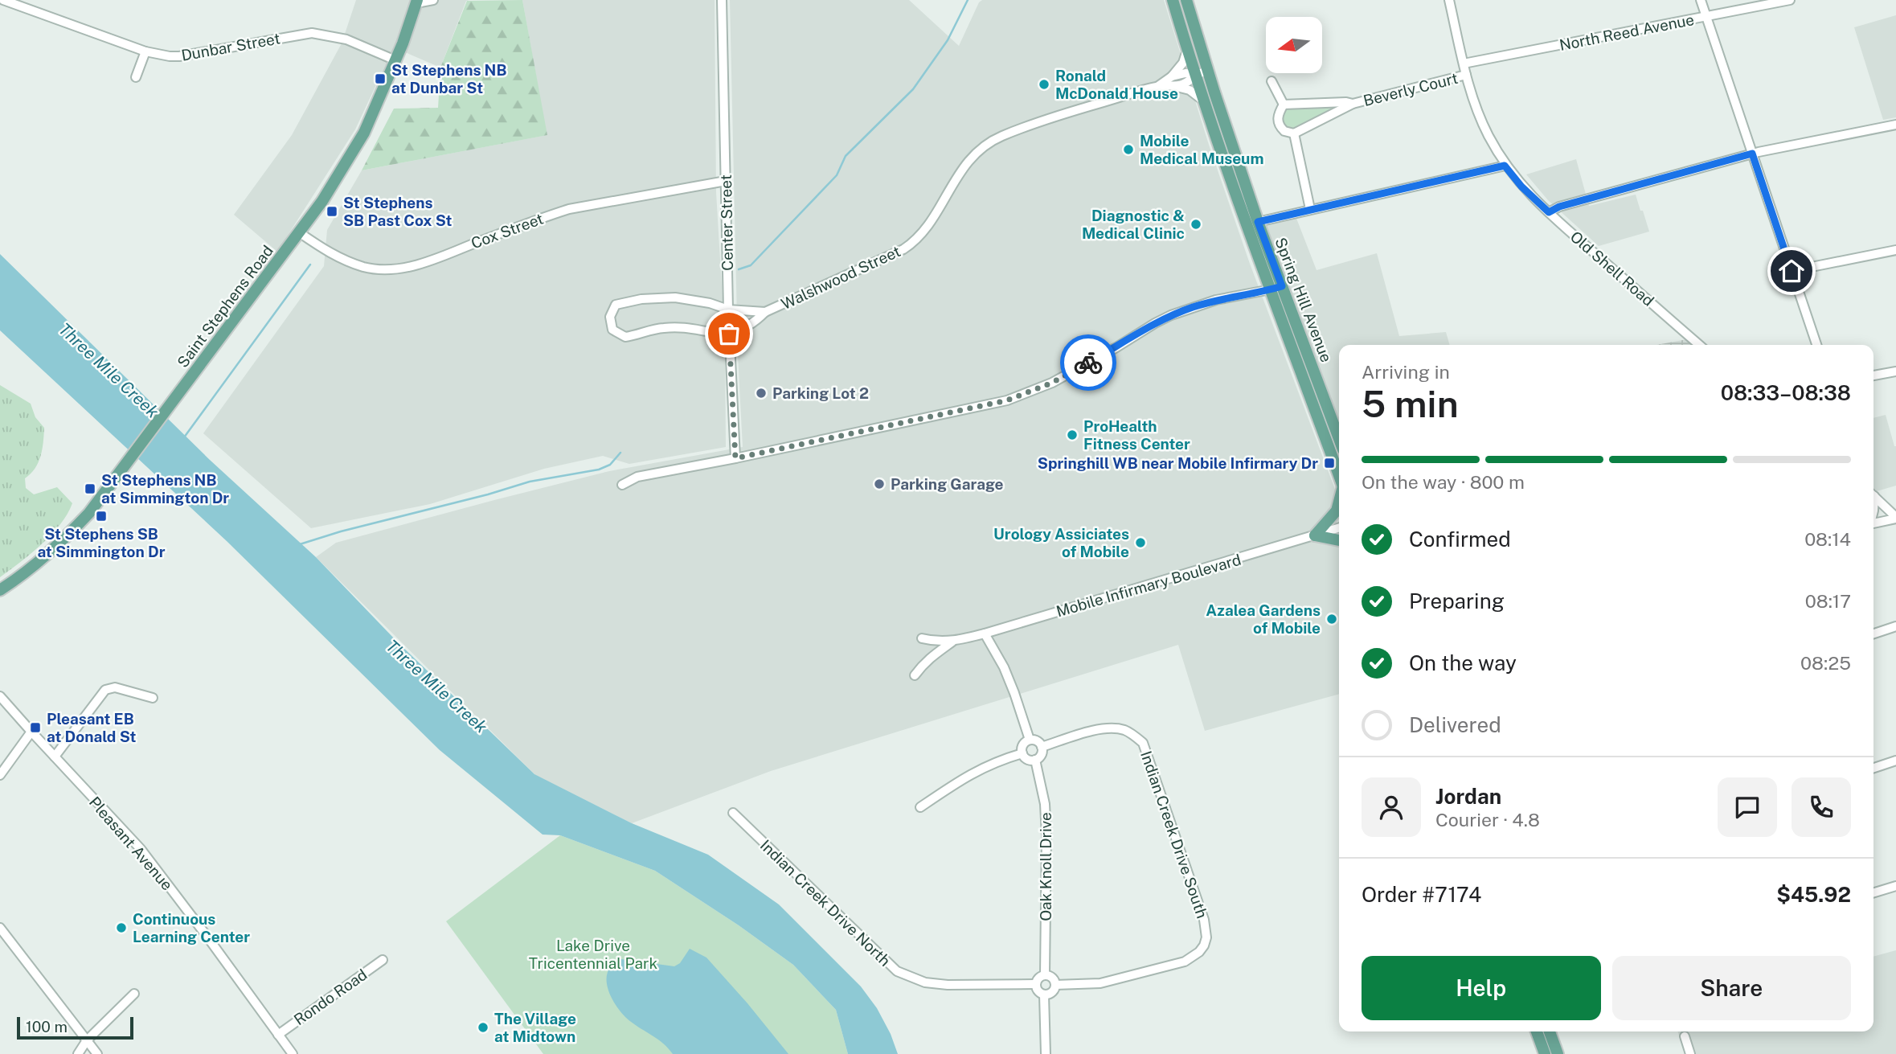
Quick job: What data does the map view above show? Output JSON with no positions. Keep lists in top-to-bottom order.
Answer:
{
  "streets": {
    "main road": ["Spring Hill Avenue", "Saint Stephens Road"],
    "street": [
      "North Reed Avenue",
      "Dunbar Street",
      "Beverly Court",
      "Center Street",
      "Cox Street",
      "Old Shell Road",
      "Walshwood Street",
      "Mobile Infirmary Boulevard",
      "Indian Creek Drive South",
      "Pleasant Avenue",
      "Oak Knoll Drive",
      "Indian Creek Drive North",
      "Rondo Road"
    ]
  },
  "crossings": [
    ["North Reed Avenue", "Old Shell Road"],
    ["Dunbar Street", "Saint Stephens Road"],
    ["Beverly Court", "Old Shell Road"],
    ["Center Street", "Cox Street"],
    ["Center Street", "Walshwood Street"],
    ["Cox Street", "Saint Stephens Road"],
    ["Walshwood Street", "Spring Hill Avenue"],
    ["Indian Creek Drive South", "Oak Knoll Drive"],
    ["Indian Creek Drive South", "Indian Creek Drive North"],
    ["Pleasant Avenue", "Rondo Road"],
    ["Oak Knoll Drive", "Indian Creek Drive North"]
  ],
  "water": ["Three Mile Creek"],
  "parks": ["Lake Drive Tricentennial Park"],
  "places": {
    "transit": [
      "St Stephens NB at Dunbar St",
      "St Stephens SB Past Cox St",
      "Springhill WB near Mobile Infirmary Dr",
      "St Stephens NB at Simmington Dr",
      "St Stephens SB at Simmington Dr",
      "Pleasant EB at Donald St"
    ],
    "other": [
      "Ronald McDonald House",
      "Mobile Medical Museum",
      "Diagnostic & Medical Clinic",
      "Parking Lot 2",
      "ProHealth Fitness Center",
      "Parking Garage",
      "Urology Assiciates of Mobile",
      "Azalea Gardens of Mobile",
      "Continuous Learning Center",
      "The Village at Midtown"
    ]
  },
  "scale_bar": "100 m",
  "north": "left",
  "page": {
    "heading": ["5 min", "Arriving in", "08:33–08:38"],
    "panel": [
      "Jordan",
      "Courier · 4.8",
      "Order #7174",
      "$45.92"
    ],
    "bar": "On the way · 800 m",
    "list": [
      ["Confirmed", "08:14"],
      ["Preparing", "08:17"],
      ["On the way", "08:25"],
      "Delivered"
    ],
    "buttons": ["Help", "Share"],
    "scale": "100 m"
  }
}
